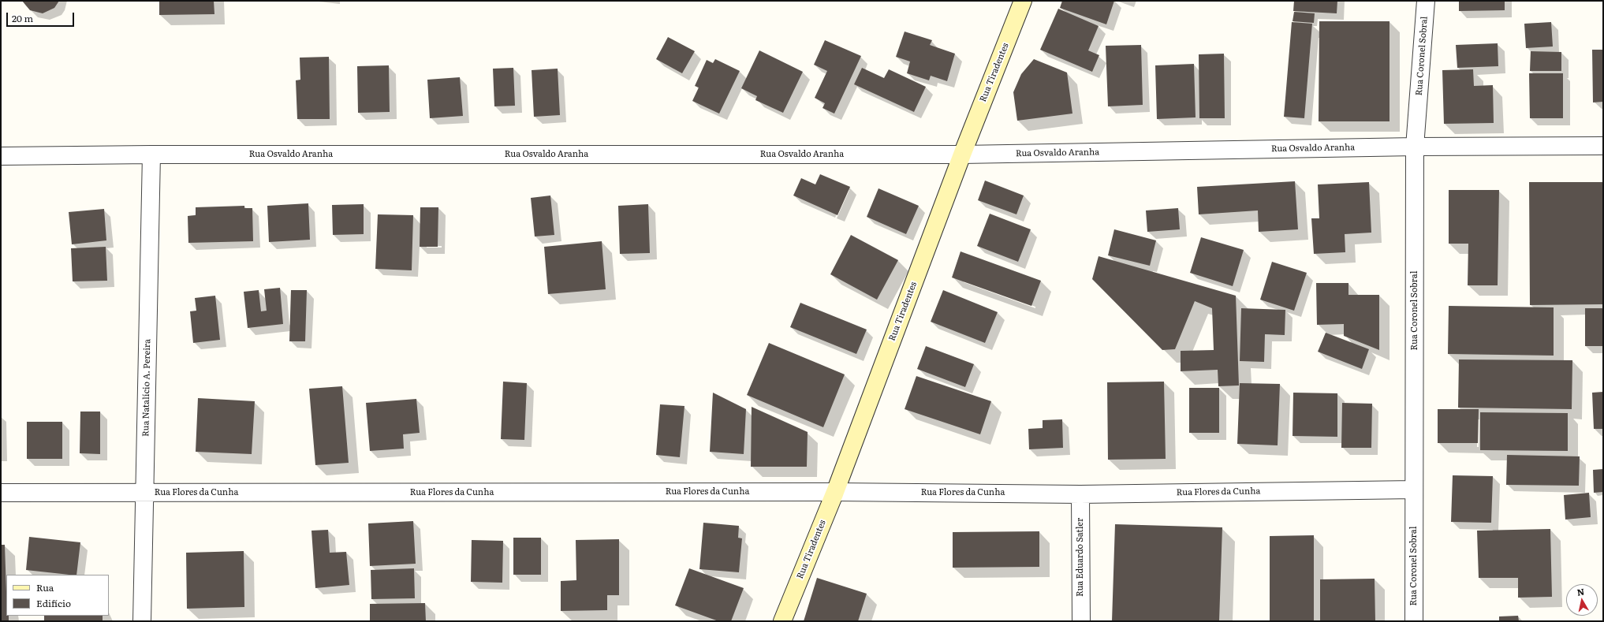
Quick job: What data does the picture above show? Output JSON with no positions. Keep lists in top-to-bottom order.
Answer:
{
  "streets": {
    "street": [
      "Rua Coronel Sobral",
      "Rua Tiradentes",
      "Rua Osvaldo Aranha",
      "Rua Natalício A. Pereira",
      "Rua Flores da Cunha",
      "Rua Eduardo Satler"
    ]
  },
  "crossings": [
    ["Rua Coronel Sobral", "Rua Osvaldo Aranha"],
    ["Rua Coronel Sobral", "Rua Flores da Cunha"],
    ["Rua Tiradentes", "Rua Osvaldo Aranha"],
    ["Rua Tiradentes", "Rua Flores da Cunha"],
    ["Rua Osvaldo Aranha", "Rua Natalício A. Pereira"],
    ["Rua Natalício A. Pereira", "Rua Flores da Cunha"],
    ["Rua Flores da Cunha", "Rua Eduardo Satler"]
  ],
  "legend": ["Rua", "Edifício"],
  "scale_bar": "20 m",
  "north": "top"
}
